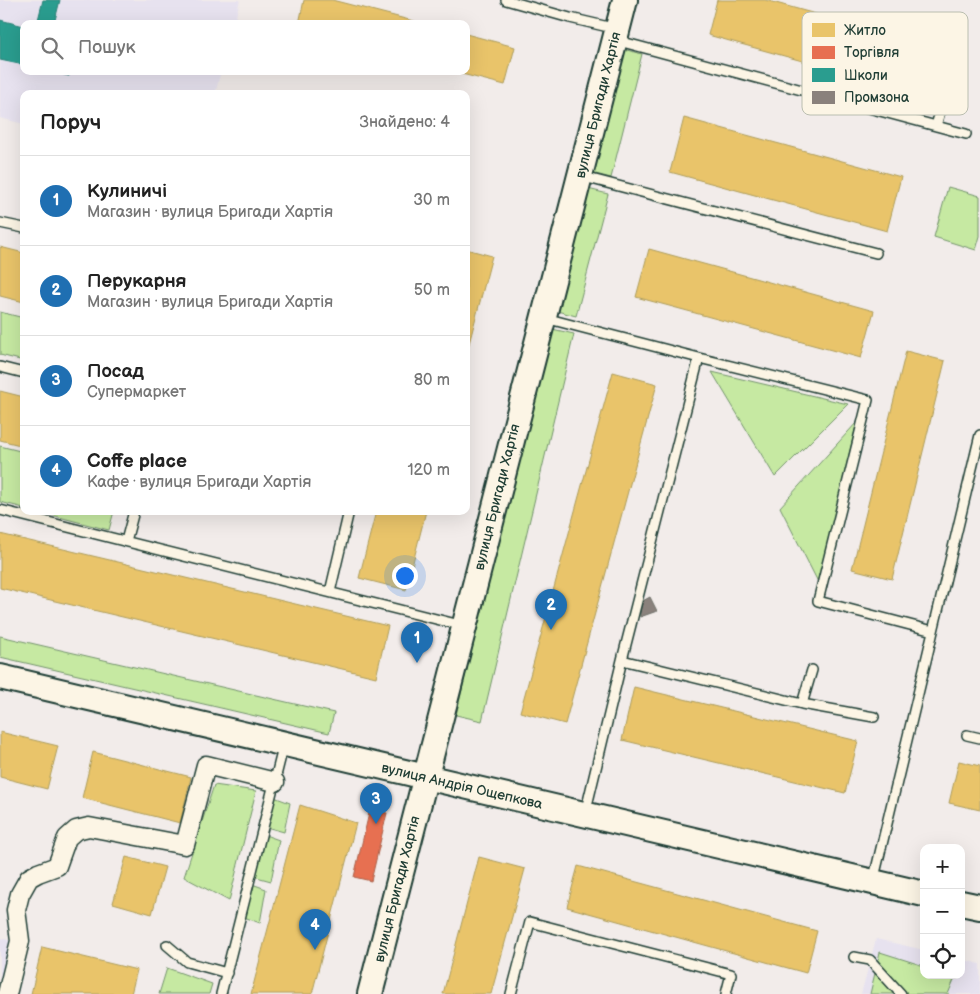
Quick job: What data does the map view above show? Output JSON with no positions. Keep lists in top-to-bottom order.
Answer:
{
  "streets": {
    "street": ["вулиця Бригади Хартія", "вулиця Андрія Ощепкова"]
  },
  "crossings": [
    ["вулиця Бригади Хартія", "вулиця Андрія Ощепкова"]
  ],
  "legend": [
    "Житло",
    "Торгівля",
    "Школи",
    "Промзона"
  ],
  "page": {
    "search": "Пошук",
    "heading": ["Поруч", "Знайдено: 4"],
    "list": [
      {
        "mark": "1",
        "name": "Кулиничі",
        "note": "Магазин · вулиця Бригади Хартія",
        "value": "30 m"
      },
      {
        "mark": "2",
        "name": "Перукарня",
        "note": "Магазин · вулиця Бригади Хартія",
        "value": "50 m"
      },
      {
        "mark": "3",
        "name": "Посад",
        "note": "Супермаркет",
        "value": "80 m"
      },
      {
        "mark": "4",
        "name": "Coffe place",
        "note": "Кафе · вулиця Бригади Хартія",
        "value": "120 m"
      }
    ],
    "pins": [
      "2",
      "1",
      "3",
      "4"
    ],
    "map_buttons": ["+", "−"]
  }
}
